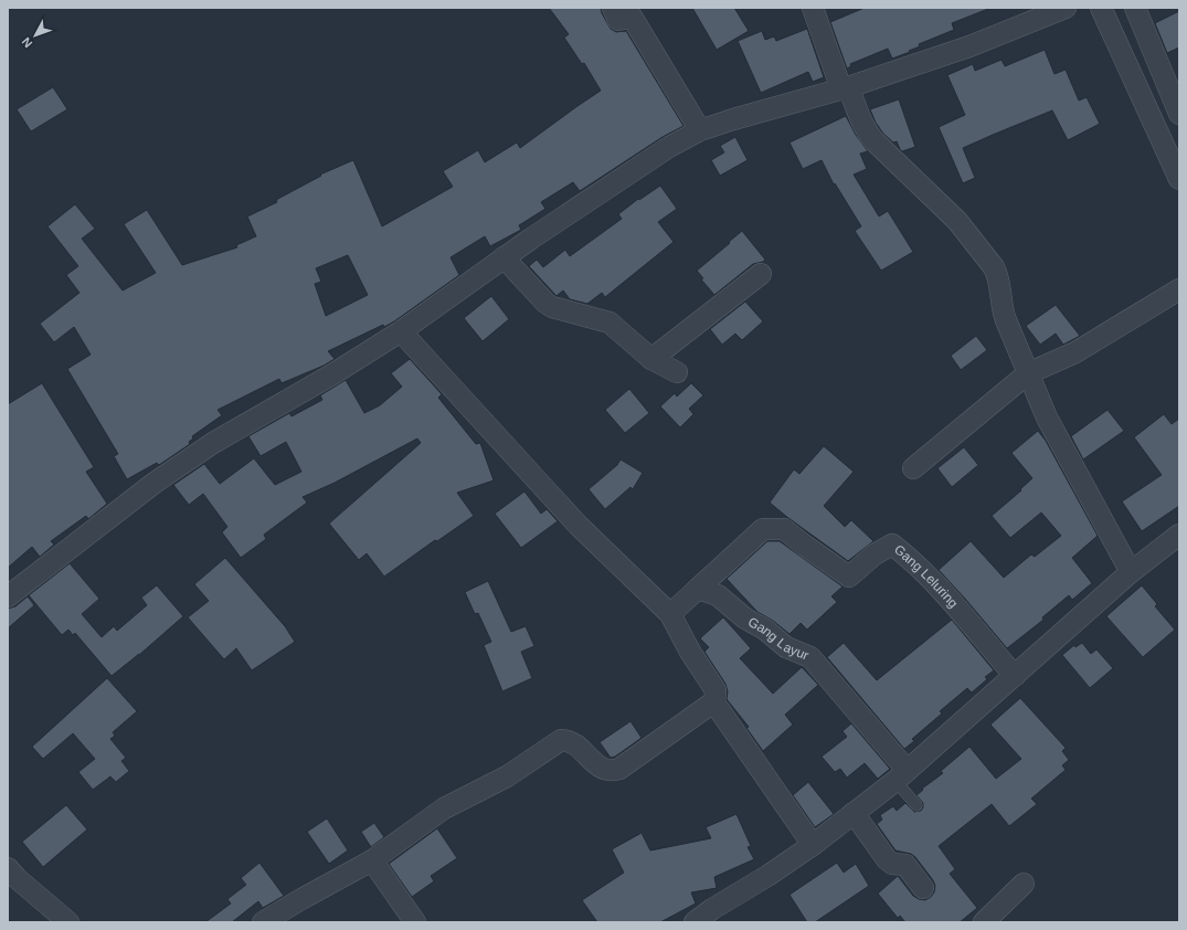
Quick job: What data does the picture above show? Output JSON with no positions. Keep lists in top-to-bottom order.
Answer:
{
  "streets": {
    "street": ["Gang Leluring", "Gang Layur"]
  },
  "crossings": [
    ["Gang Leluring", "Gang Layur"]
  ],
  "north": "bottom left"
}
